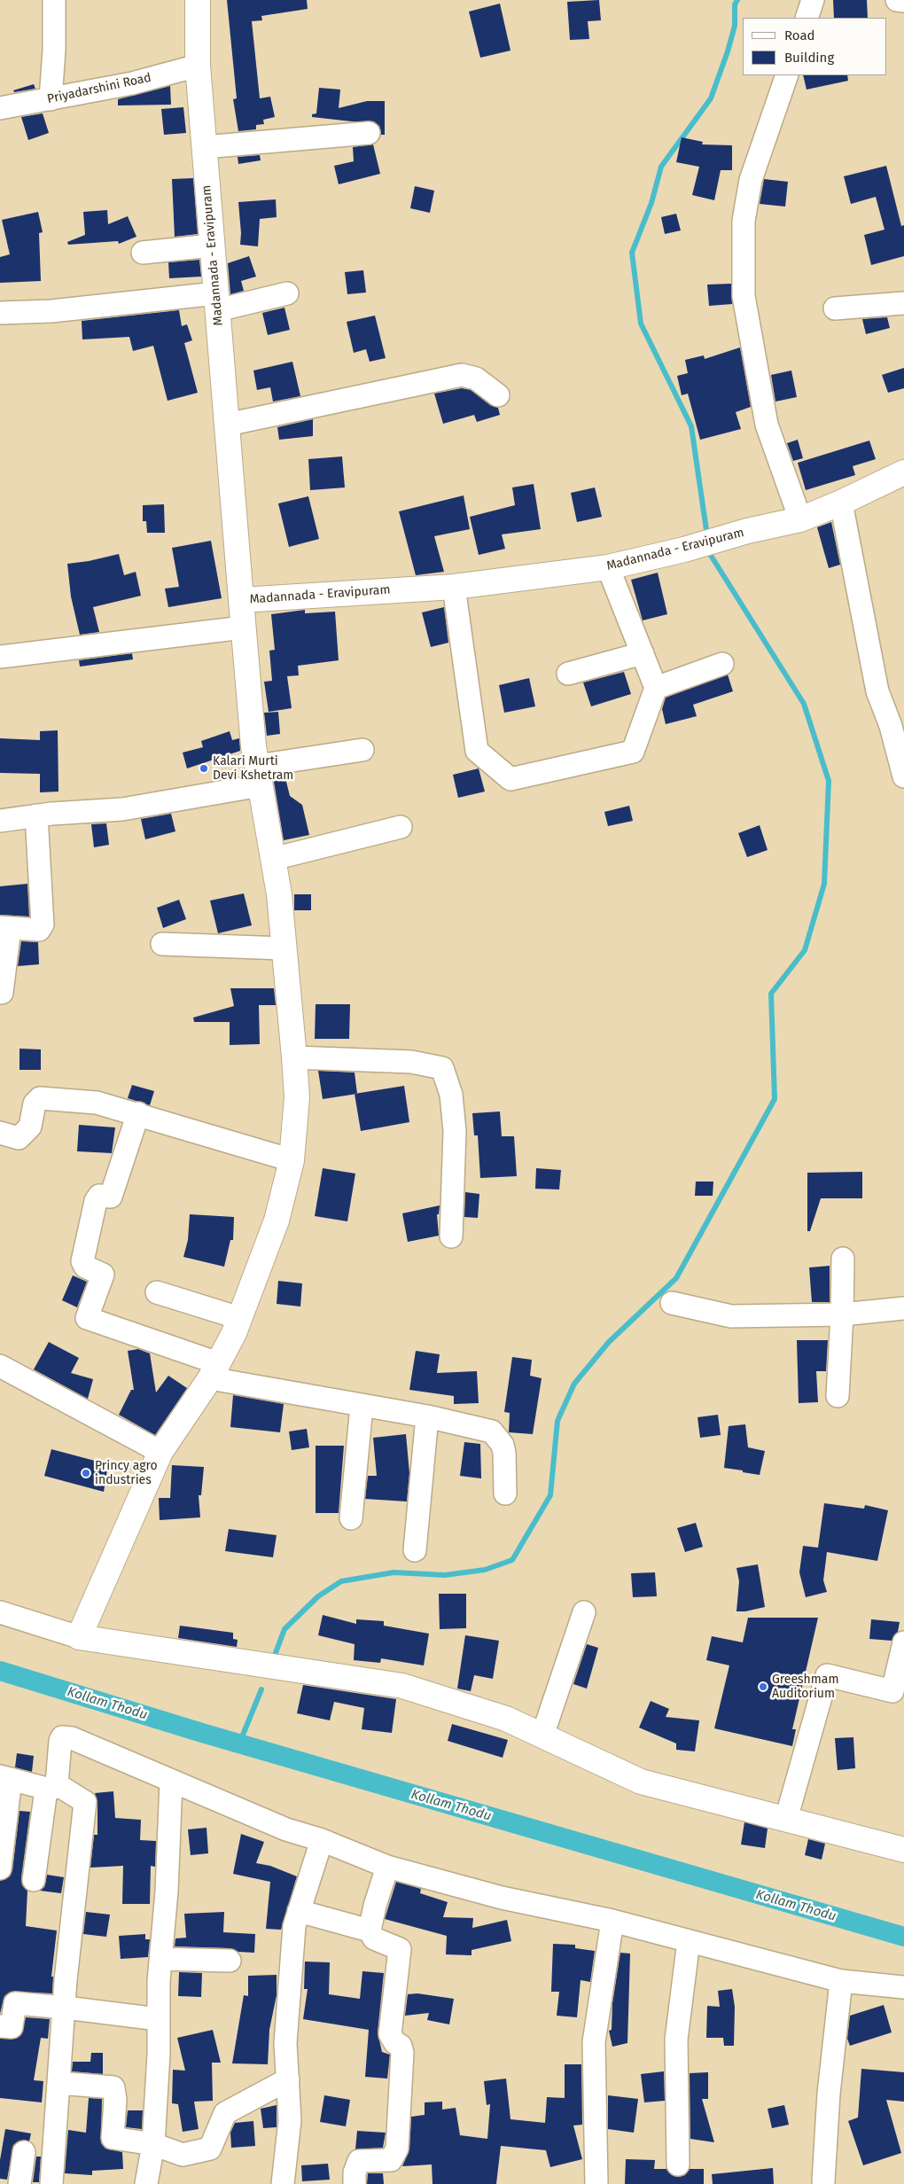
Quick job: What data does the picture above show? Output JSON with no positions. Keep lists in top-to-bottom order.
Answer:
{
  "streets": {
    "street": ["Priyadarshini Road", "Madannada - Eravipuram"]
  },
  "crossings": [
    ["Priyadarshini Road", "Madannada - Eravipuram"]
  ],
  "water": ["Kollam Thodu"],
  "places": ["Kalari Murti Devi Kshetram", "Princy agro industries", "Greeshmam Auditorium"],
  "legend": ["Road", "Building"]
}
